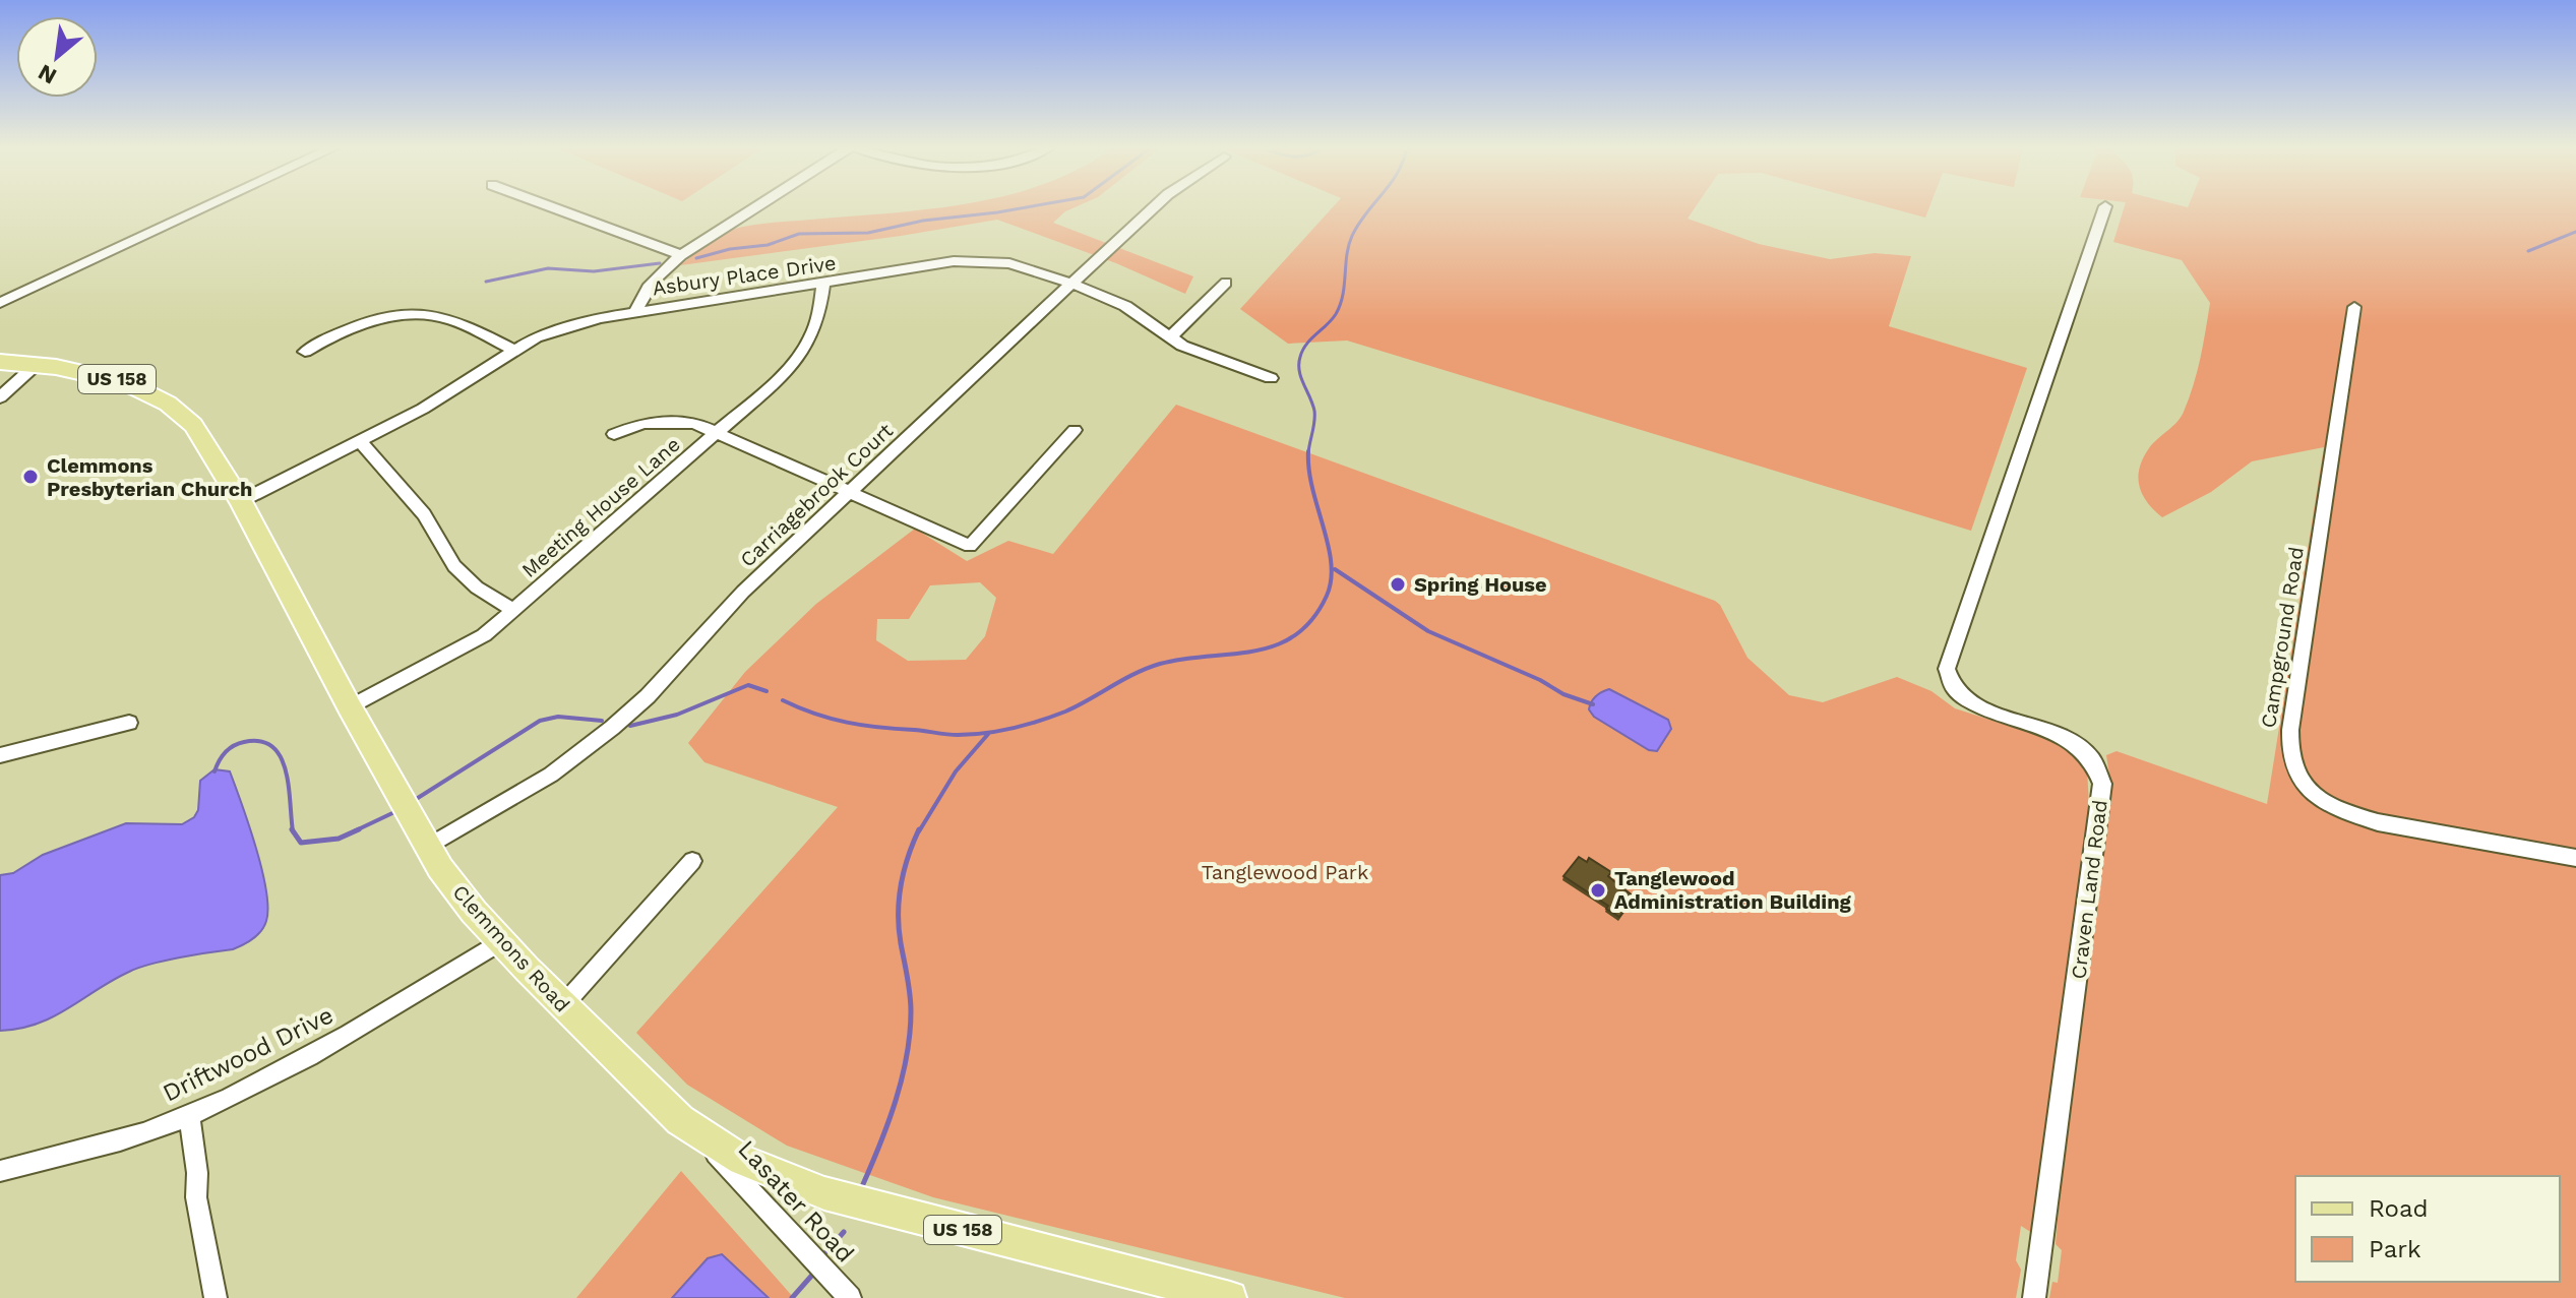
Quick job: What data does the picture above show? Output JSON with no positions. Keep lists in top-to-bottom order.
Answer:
{
  "streets": {
    "main road": ["US 158", "Clemmons Road"],
    "street": [
      "Asbury Place Drive",
      "Carriagebrook Court",
      "Meeting House Lane",
      "Campground Road",
      "Craven Land Road",
      "Driftwood Drive",
      "Lasater Road"
    ]
  },
  "crossings": [
    ["Asbury Place Drive", "Carriagebrook Court"],
    ["Asbury Place Drive", "Meeting House Lane"],
    ["Asbury Place Drive", "Clemmons Road"],
    ["Carriagebrook Court", "Clemmons Road"],
    ["Meeting House Lane", "Clemmons Road"],
    ["Clemmons Road", "Driftwood Drive"],
    ["Clemmons Road", "Lasater Road"]
  ],
  "parks": ["Tanglewood Park"],
  "places": ["Clemmons Presbyterian Church", "Spring House", "Tanglewood Administration Building"],
  "legend": ["Road", "Park"],
  "north": "bottom left"
}
